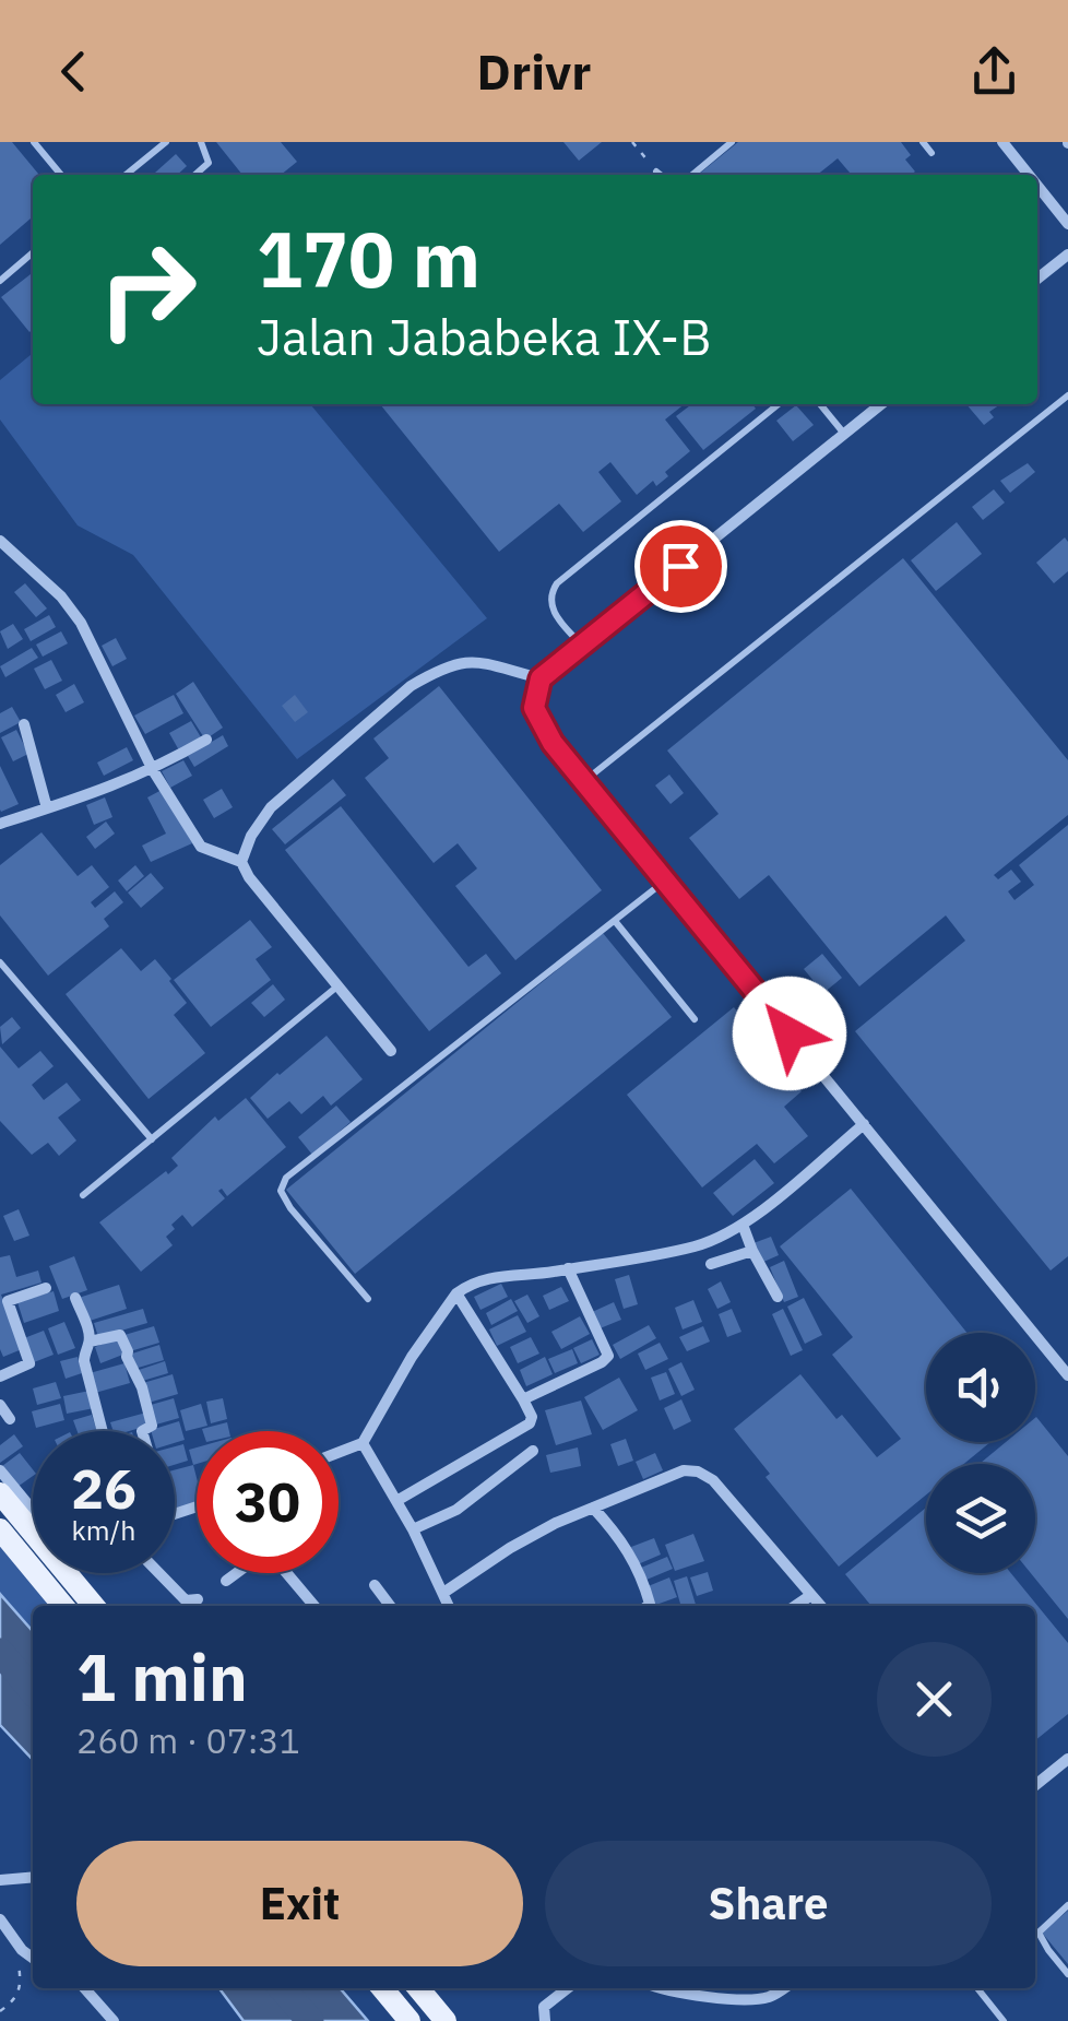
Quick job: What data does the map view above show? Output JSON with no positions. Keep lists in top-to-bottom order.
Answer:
{
  "page": {
    "header": "Drivr",
    "turn": ["170 m", "Jalan Jababeka IX-B"],
    "speed": "26 km/h",
    "limit": "30",
    "heading": ["1 min", "260 m · 07:31"],
    "buttons": ["Exit", "Share"]
  }
}
